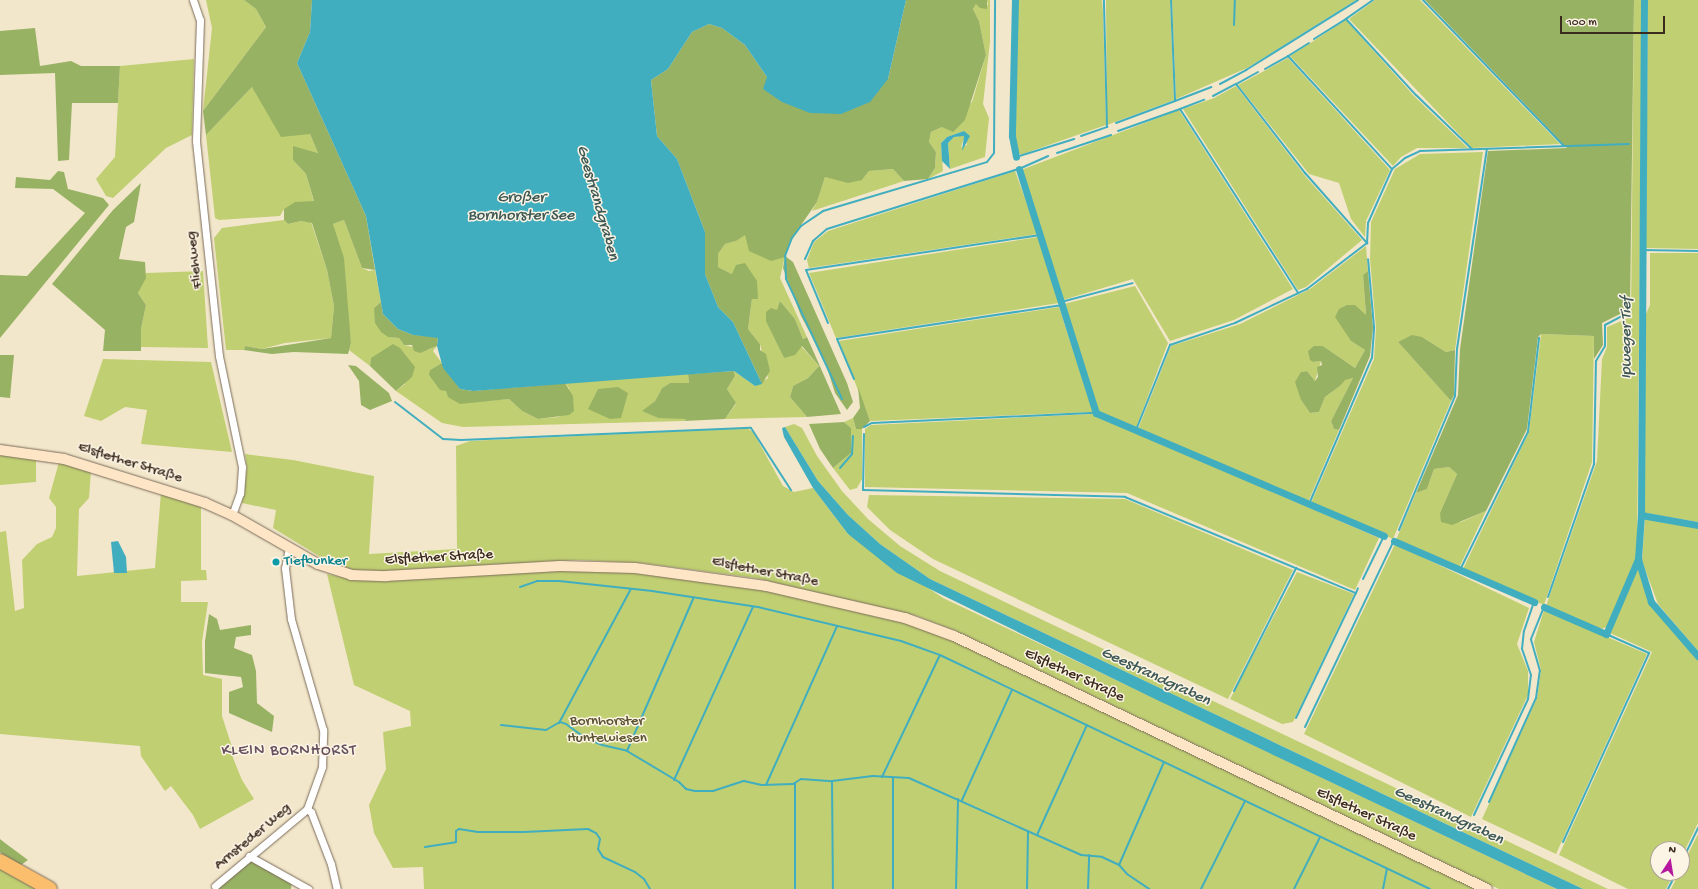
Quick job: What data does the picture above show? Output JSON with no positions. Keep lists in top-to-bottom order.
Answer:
{
  "streets": {
    "main road": ["Elsflether Straße"],
    "street": ["Fliehweg", "Arnsteder Weg"]
  },
  "crossings": [
    ["Fliehweg", "Elsflether Straße"]
  ],
  "districts": ["KLEIN BORNHORST"],
  "water": ["Großer Bornhorster See", "Geestrandgraben", "Ipweger Tief"],
  "parks": ["Bornhorster Huntewiesen"],
  "places": ["Tiefbunker"],
  "scale_bar": "100 m",
  "north": "top"
}
